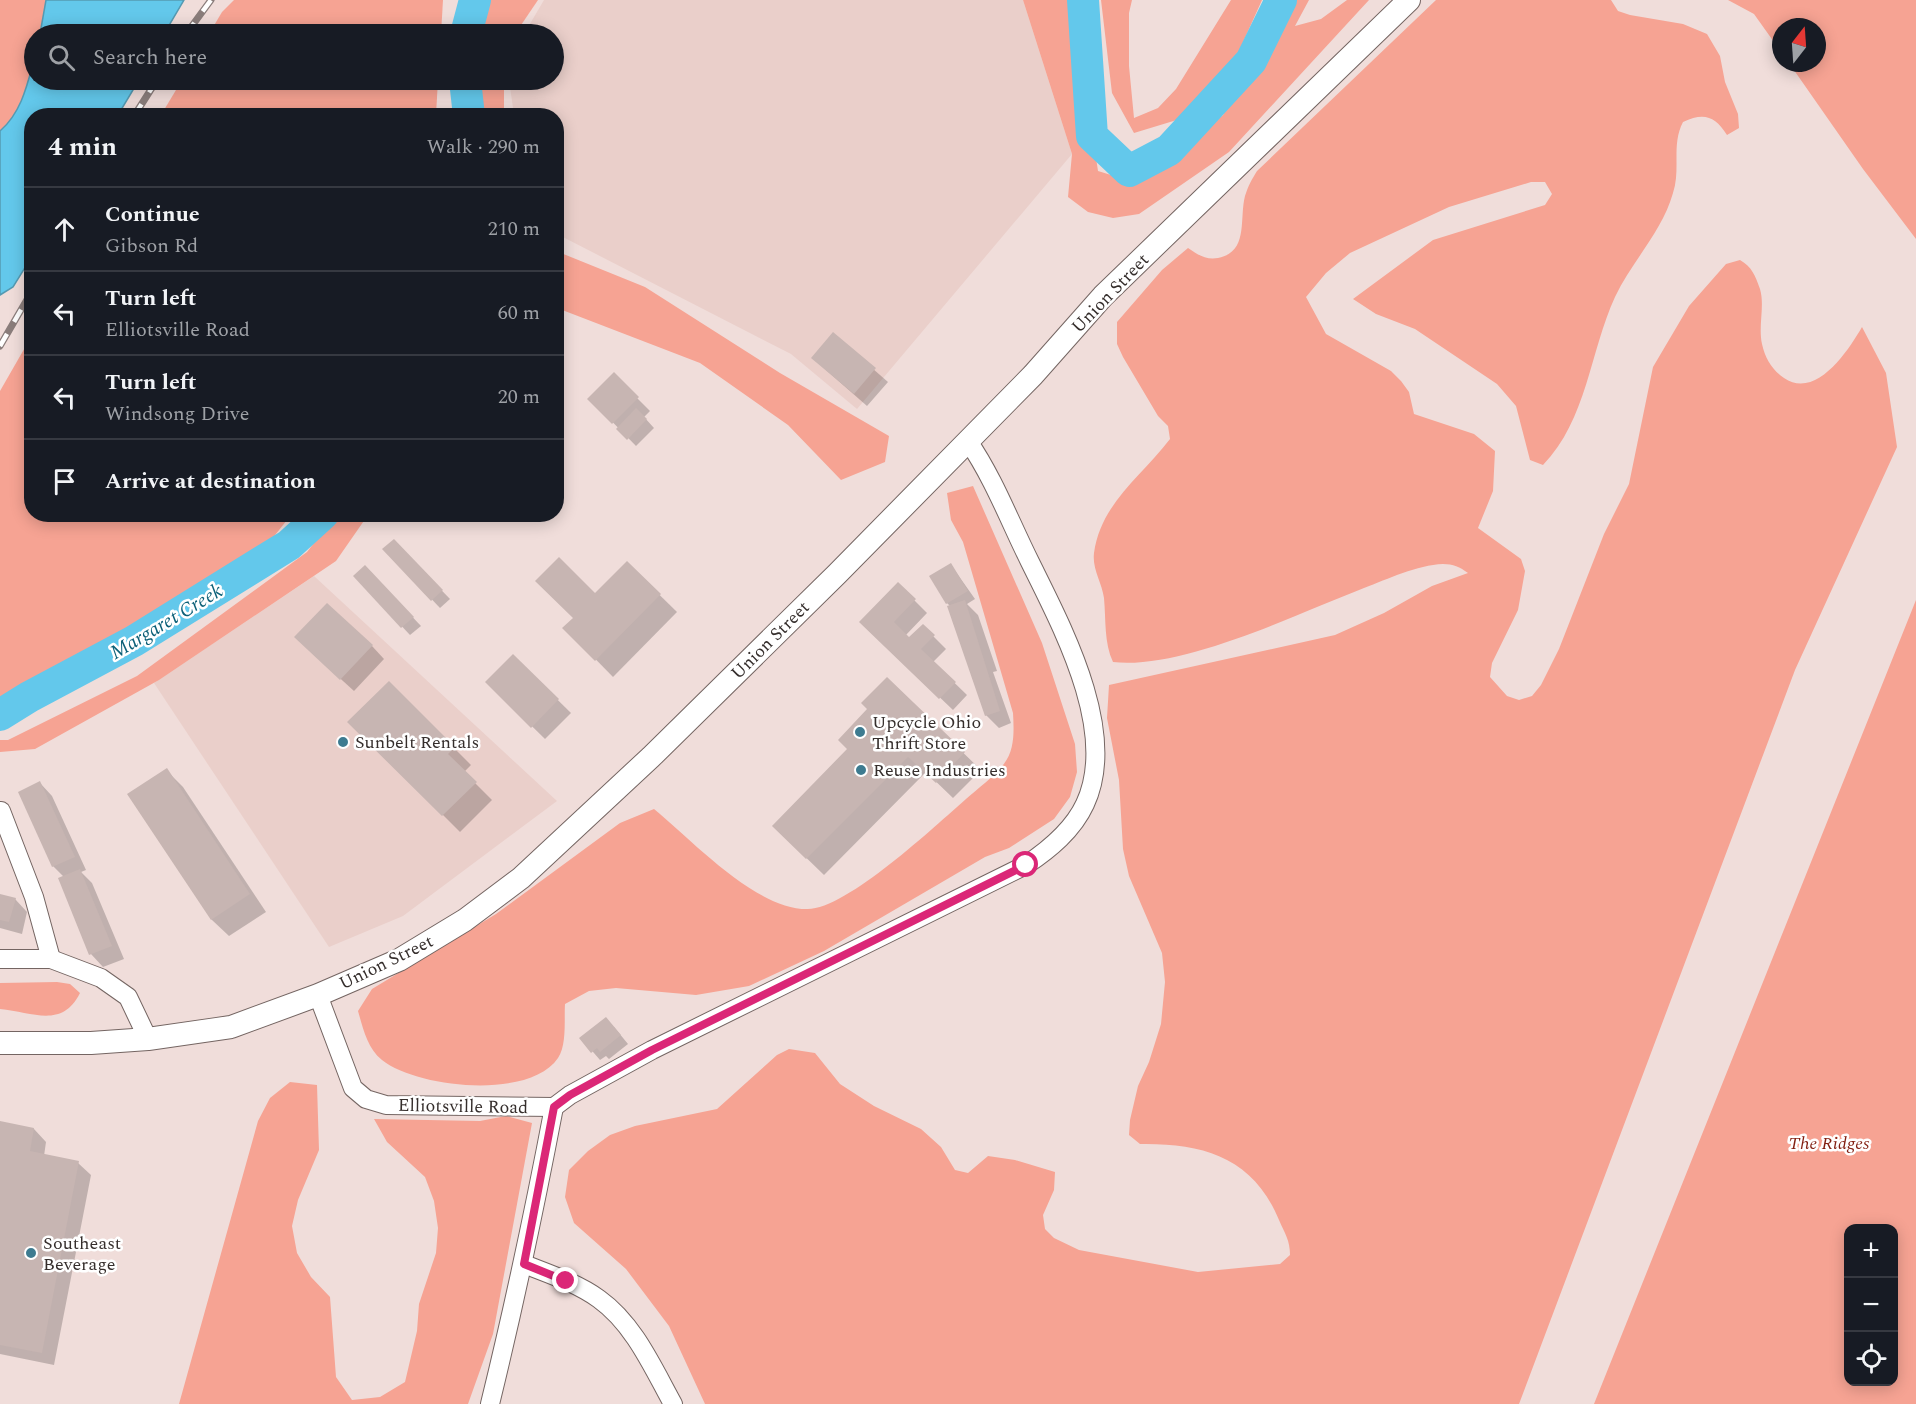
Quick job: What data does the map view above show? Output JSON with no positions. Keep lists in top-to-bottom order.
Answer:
{
  "streets": {
    "main road": ["Union Street"],
    "street": ["Elliotsville Road"]
  },
  "crossings": [
    ["Union Street", "Elliotsville Road"]
  ],
  "water": ["Margaret Creek"],
  "parks": ["The Ridges"],
  "places": [
    "Upcycle Ohio Thrift Store",
    "Sunbelt Rentals",
    "Reuse Industries",
    "Southeast Beverage"
  ],
  "north": "top",
  "page": {
    "search": "Search here",
    "heading": ["4 min", "Walk · 290 m"],
    "list": [
      ["Continue", "Gibson Rd", "210 m"],
      ["Turn left", "Elliotsville Road", "60 m"],
      ["Turn left", "Windsong Drive", "20 m"],
      "Arrive at destination"
    ],
    "map_buttons": ["+", "−"]
  }
}
